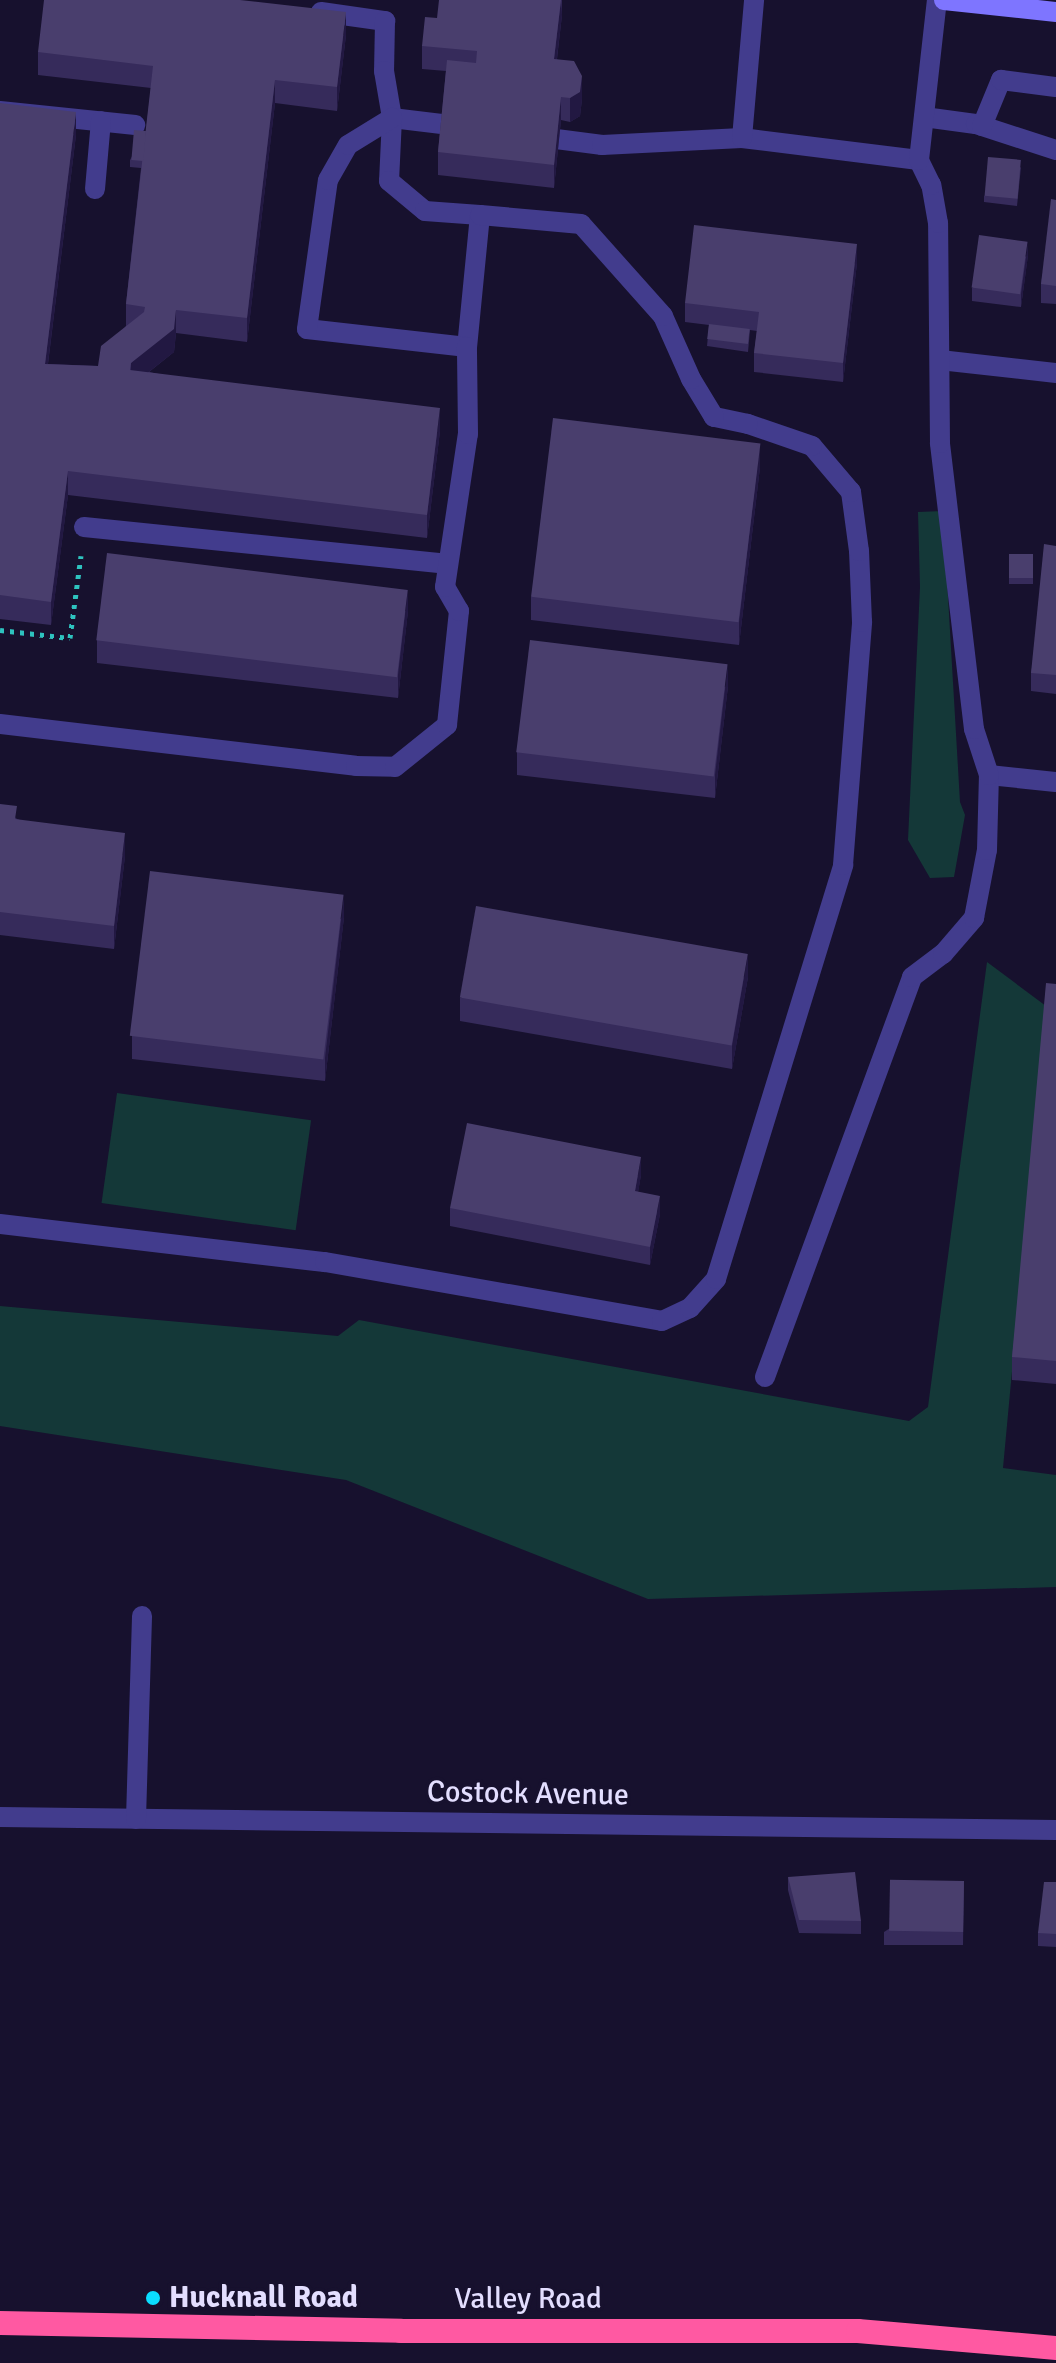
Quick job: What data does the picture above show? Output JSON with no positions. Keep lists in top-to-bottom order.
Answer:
{
  "streets": {
    "highway": ["Valley Road"],
    "street": ["Costock Avenue"]
  },
  "places": ["Hucknall Road"]
}
